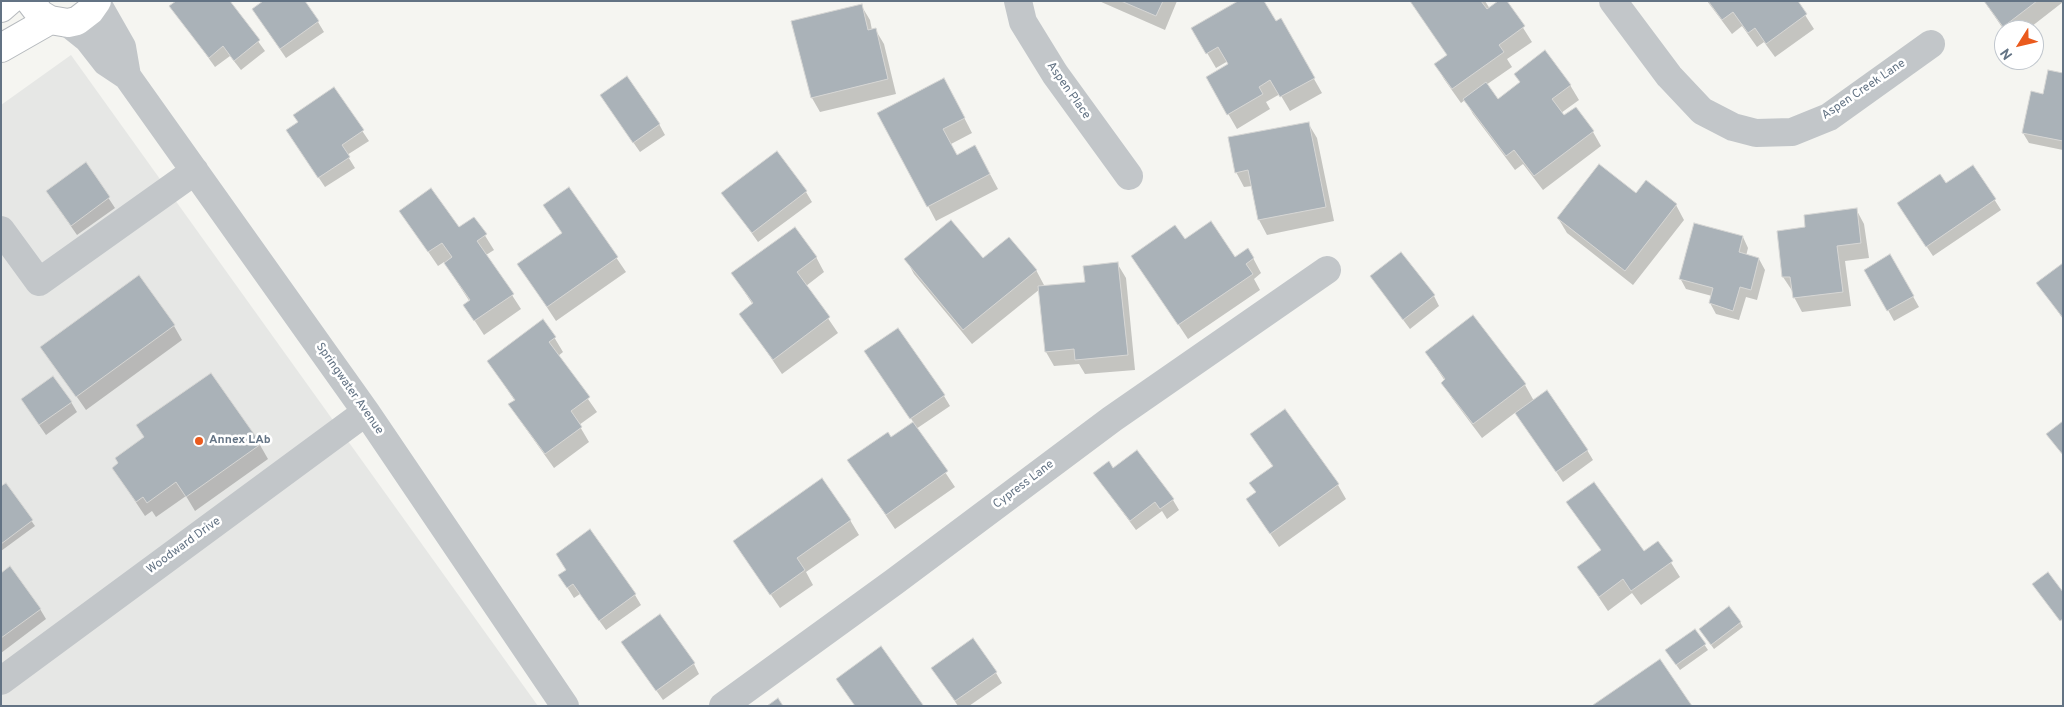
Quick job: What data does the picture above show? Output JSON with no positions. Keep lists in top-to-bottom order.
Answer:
{
  "streets": {
    "street": [
      "Aspen Creek Lane",
      "Aspen Place",
      "Springwater Avenue",
      "Cypress Lane",
      "Woodward Drive"
    ]
  },
  "crossings": [
    ["Springwater Avenue", "Woodward Drive"]
  ],
  "places": ["Annex LAb"],
  "north": "bottom left"
}
